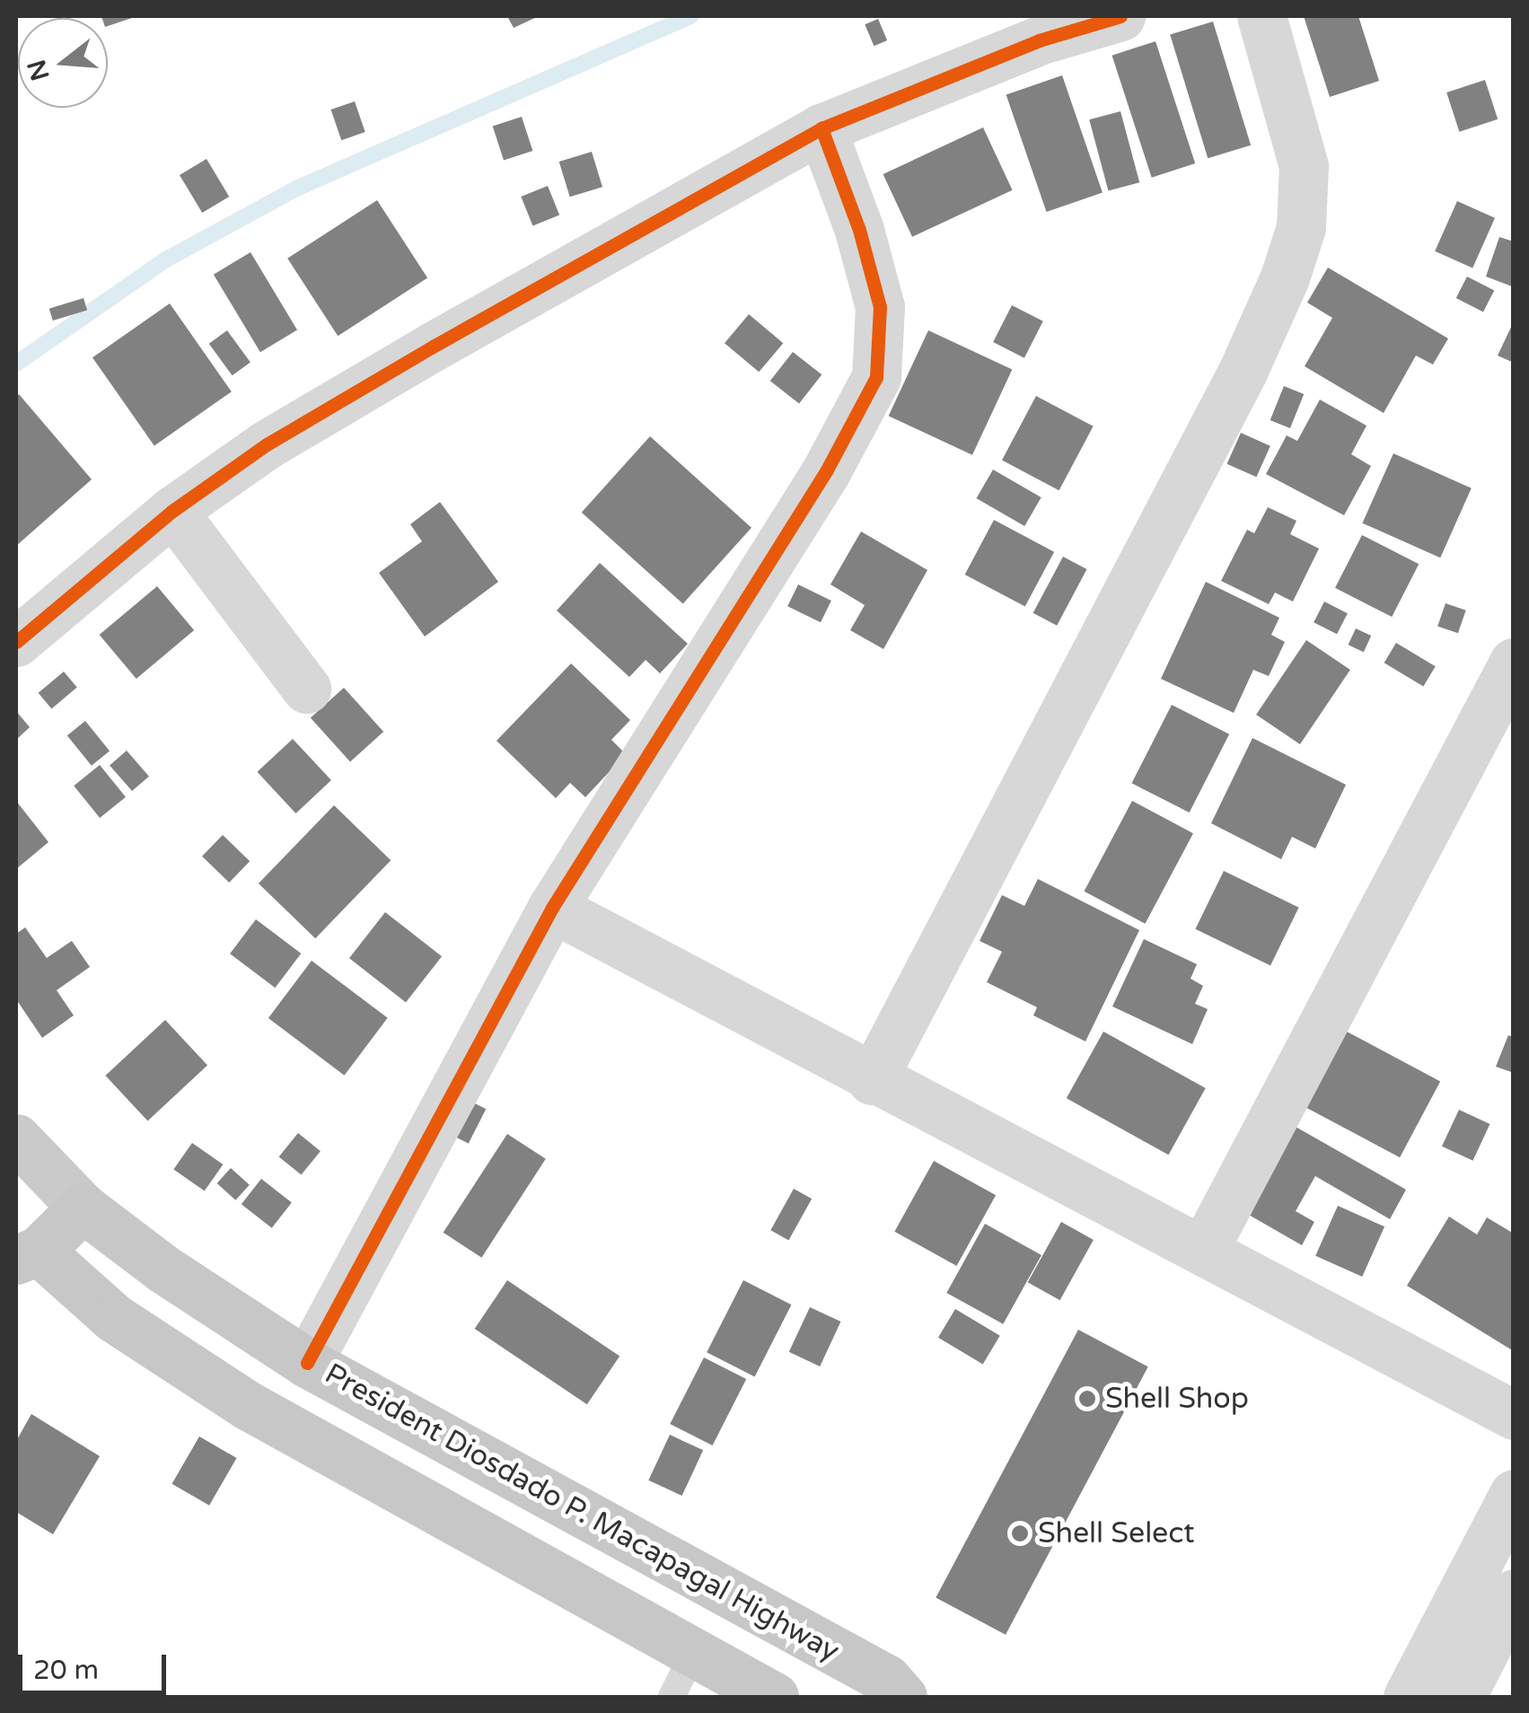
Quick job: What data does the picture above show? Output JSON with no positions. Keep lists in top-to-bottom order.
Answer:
{
  "streets": {
    "highway": ["President Diosdado P. Macapagal Highway"]
  },
  "places": ["Shell Shop", "Shell Select"],
  "scale_bar": "20 m",
  "north": "left"
}
